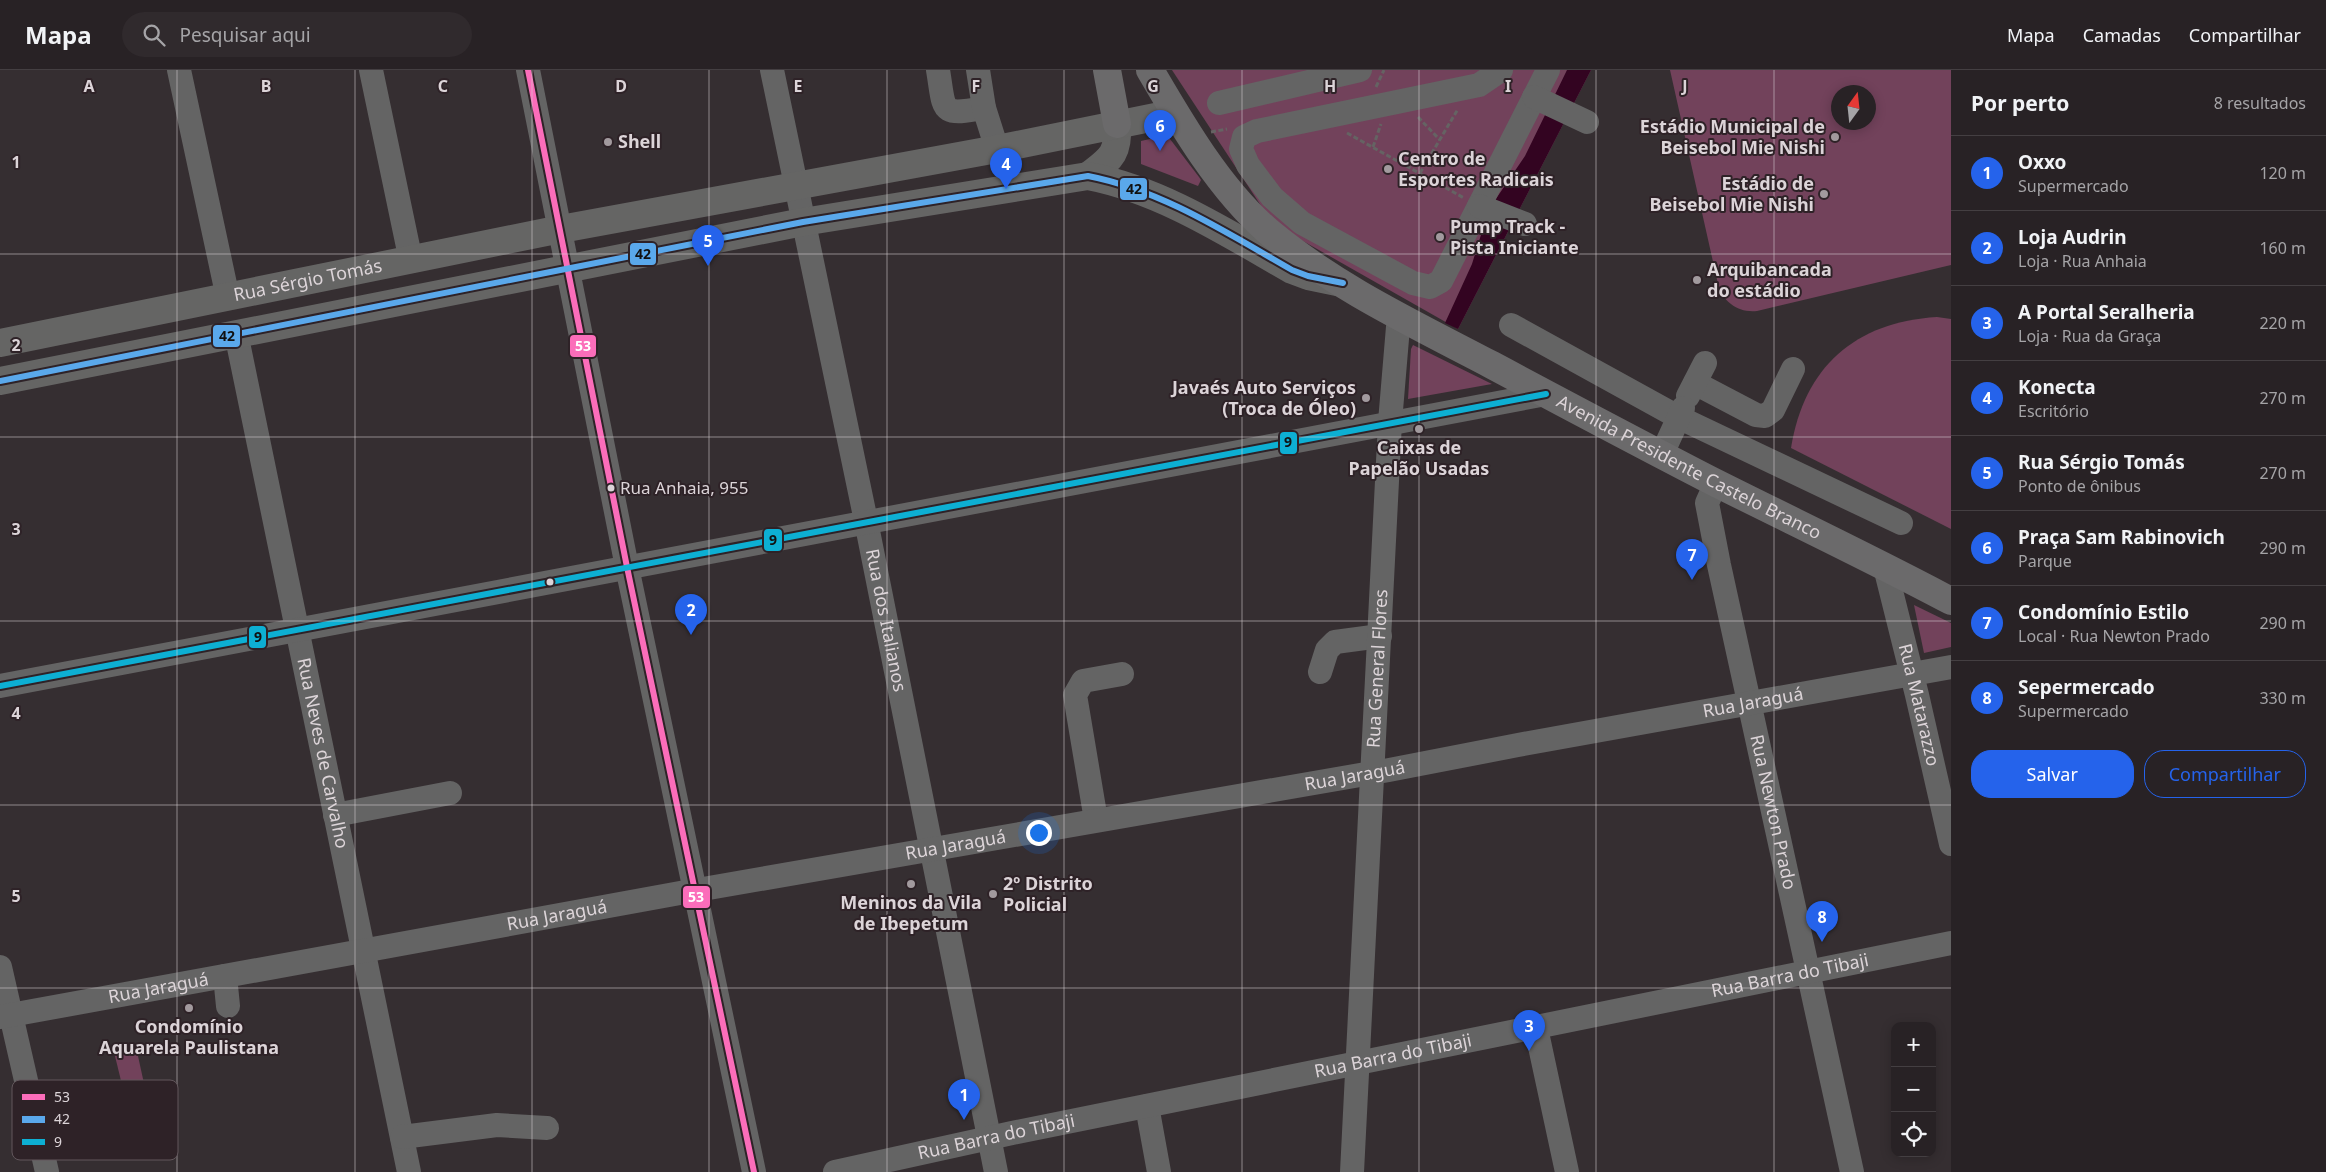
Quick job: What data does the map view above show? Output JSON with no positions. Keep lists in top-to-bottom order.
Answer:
{
  "streets": {
    "highway": ["Avenida Presidente Castelo Branco"],
    "main road": ["Rua Sérgio Tomás"],
    "street": [
      "Rua dos Italianos",
      "Rua General Flores",
      "Rua Jaraguá",
      "Rua Matarazzo",
      "Rua Neves de Carvalho",
      "Rua Newton Prado",
      "Rua Barra do Tibaji"
    ]
  },
  "crossings": [
    ["Rua Sérgio Tomás", "Avenida Presidente Castelo Branco"],
    ["Rua Sérgio Tomás", "Rua dos Italianos"],
    ["Rua Sérgio Tomás", "Rua Neves de Carvalho"],
    ["Avenida Presidente Castelo Branco", "Rua General Flores"],
    ["Avenida Presidente Castelo Branco", "Rua Matarazzo"],
    ["Avenida Presidente Castelo Branco", "Rua Newton Prado"],
    ["Rua dos Italianos", "Rua Jaraguá"],
    ["Rua dos Italianos", "Rua Barra do Tibaji"],
    ["Rua General Flores", "Rua Jaraguá"],
    ["Rua General Flores", "Rua Barra do Tibaji"],
    ["Rua Jaraguá", "Rua Matarazzo"],
    ["Rua Jaraguá", "Rua Neves de Carvalho"],
    ["Rua Jaraguá", "Rua Newton Prado"],
    ["Rua Newton Prado", "Rua Barra do Tibaji"]
  ],
  "places": [
    "Estádio Municipal de Beisebol Mie Nishi",
    "Shell",
    "Centro de Esportes Radicais",
    "Estádio de Beisebol Mie Nishi",
    "Pump Track - Pista Iniciante",
    "Arquibancada do estádio",
    "Javaés Auto Serviços (Troca de Óleo)",
    "Caixas de Papelão Usadas",
    "Rua Anhaia, 955",
    "Meninos da Vila de Ibepetum",
    "2º Distrito Policial",
    "Condomínio Aquarela Paulistana"
  ],
  "lines": ["transit line 53", "transit line 42", "transit line 9"],
  "legend": ["53", "42", "9"],
  "north": "top",
  "page": {
    "header": "Mapa",
    "search": "Pesquisar aqui",
    "nav": ["Mapa", "Camadas", "Compartilhar"],
    "heading": ["Por perto", "8 resultados"],
    "pins": [
      "6",
      "4",
      "5",
      "7",
      "2",
      "8",
      "3",
      "1"
    ],
    "list": [
      {
        "mark": "1",
        "name": "Oxxo",
        "note": "Supermercado",
        "value": "120 m"
      },
      {
        "mark": "2",
        "name": "Loja Audrin",
        "note": "Loja · Rua Anhaia",
        "value": "160 m"
      },
      {
        "mark": "3",
        "name": "A Portal Seralheria",
        "note": "Loja · Rua da Graça",
        "value": "220 m"
      },
      {
        "mark": "4",
        "name": "Konecta",
        "note": "Escritório",
        "value": "270 m"
      },
      {
        "mark": "5",
        "name": "Rua Sérgio Tomás",
        "note": "Ponto de ônibus",
        "value": "270 m"
      },
      {
        "mark": "6",
        "name": "Praça Sam Rabinovich",
        "note": "Parque",
        "value": "290 m"
      },
      {
        "mark": "7",
        "name": "Condomínio Estilo",
        "note": "Local · Rua Newton Prado",
        "value": "290 m"
      },
      {
        "mark": "8",
        "name": "Sepermercado",
        "note": "Supermercado",
        "value": "330 m"
      }
    ],
    "buttons": ["Salvar", "Compartilhar"],
    "map_buttons": ["+", "−"]
  },
  "grid": {
    "columns": [
      "A",
      "B",
      "C",
      "D",
      "E",
      "F",
      "G",
      "H",
      "I",
      "J"
    ],
    "rows": [
      "1",
      "2",
      "3",
      "4",
      "5"
    ]
  }
}
